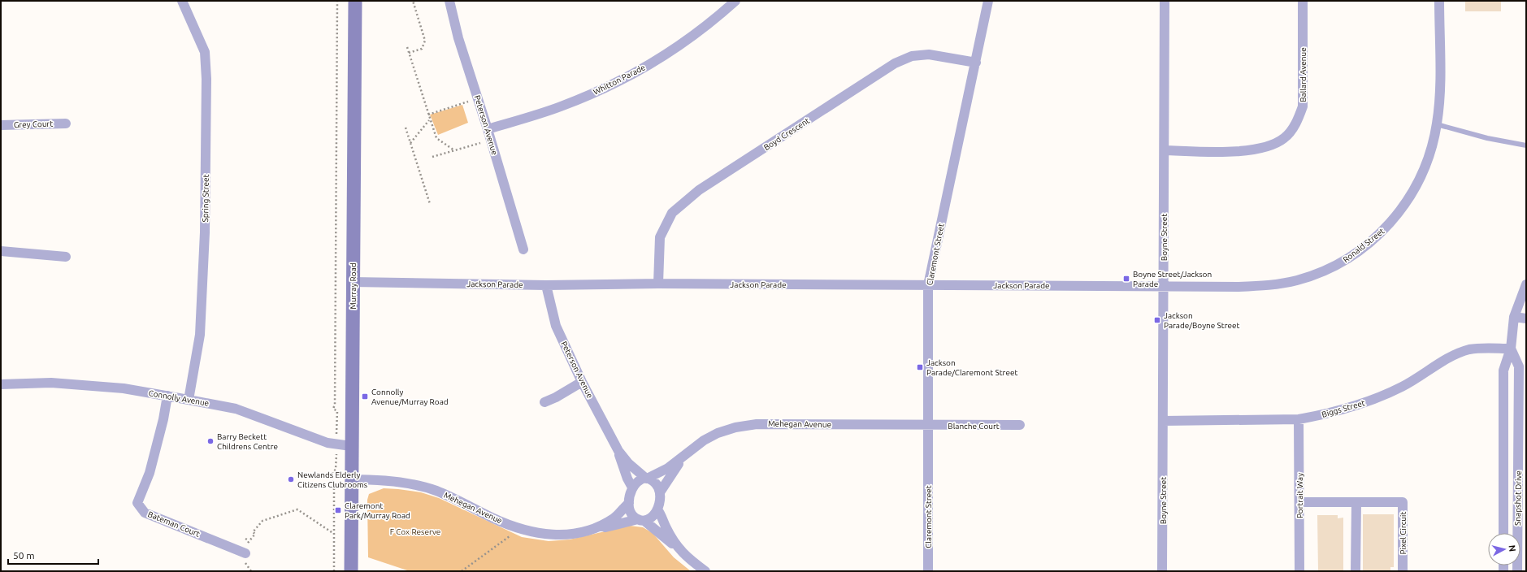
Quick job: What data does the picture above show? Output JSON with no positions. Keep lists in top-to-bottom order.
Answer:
{
  "streets": {
    "main road": ["Murray Road"],
    "street": [
      "Ballard Avenue",
      "Whitton Parade",
      "Grey Court",
      "Peterson Avenue",
      "Boyd Crescent",
      "Spring Street",
      "Boyne Street",
      "Ronald Street",
      "Claremont Street",
      "Jackson Parade",
      "Connolly Avenue",
      "Biggs Street",
      "Mehegan Avenue",
      "Blanche Court",
      "Portrait Way",
      "Snapshot Drive",
      "Bateman Court",
      "Pixel Circuit"
    ]
  },
  "crossings": [
    ["Ballard Avenue", "Boyne Street"],
    ["Whitton Parade", "Peterson Avenue"],
    ["Peterson Avenue", "Jackson Parade"],
    ["Peterson Avenue", "Mehegan Avenue"],
    ["Boyd Crescent", "Claremont Street"],
    ["Boyd Crescent", "Jackson Parade"],
    ["Spring Street", "Connolly Avenue"],
    ["Boyne Street", "Ronald Street"],
    ["Boyne Street", "Jackson Parade"],
    ["Boyne Street", "Biggs Street"],
    ["Ronald Street", "Jackson Parade"],
    ["Claremont Street", "Jackson Parade"],
    ["Claremont Street", "Mehegan Avenue"],
    ["Claremont Street", "Blanche Court"],
    ["Jackson Parade", "Murray Road"],
    ["Murray Road", "Connolly Avenue"],
    ["Murray Road", "Mehegan Avenue"],
    ["Connolly Avenue", "Bateman Court"],
    ["Biggs Street", "Portrait Way"],
    ["Biggs Street", "Snapshot Drive"],
    ["Mehegan Avenue", "Blanche Court"],
    ["Portrait Way", "Pixel Circuit"]
  ],
  "parks": ["F Cox Reserve"],
  "places": {
    "transit": [
      "Boyne Street/Jackson Parade",
      "Jackson Parade/Boyne Street",
      "Jackson Parade/Claremont Street",
      "Connolly Avenue/Murray Road",
      "Claremont Park/Murray Road"
    ],
    "other": ["Barry Beckett Childrens Centre", "Newlands Elderly Citizens Clubrooms"]
  },
  "scale_bar": "50 m",
  "north": "right"
}
